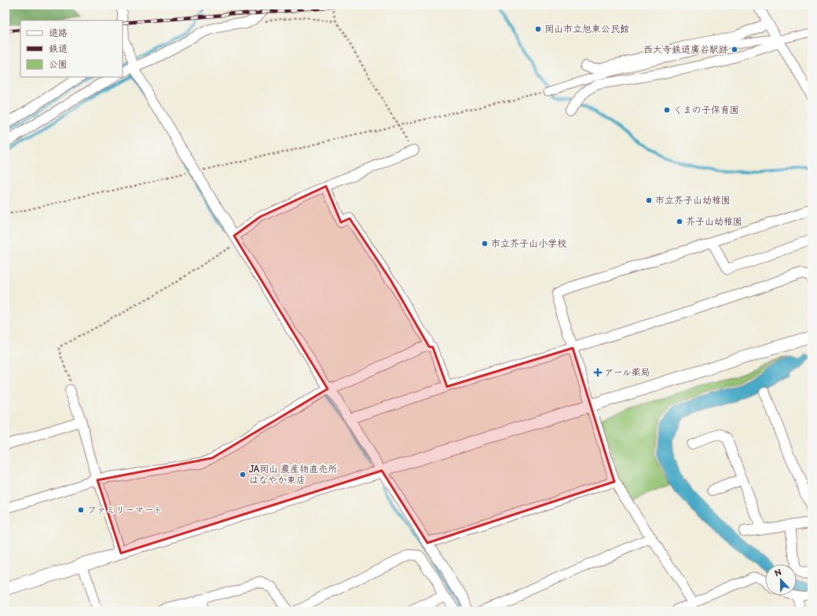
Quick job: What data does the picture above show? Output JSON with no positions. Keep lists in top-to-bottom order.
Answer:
{
  "places": {
    "other": [
      "岡山市立旭東公民館",
      "西大寺鉄道廣谷駅跡",
      "くまの子保育園",
      "市立芥子山幼稚園",
      "芥子山幼稚園",
      "市立芥子山小学校",
      "JA岡山 農産物直売所 はなやか東店",
      "ファミリーマート"
    ],
    "health": ["アール薬局"]
  },
  "legend": ["道路", "鉄道", "公園"],
  "north": "top"
}
